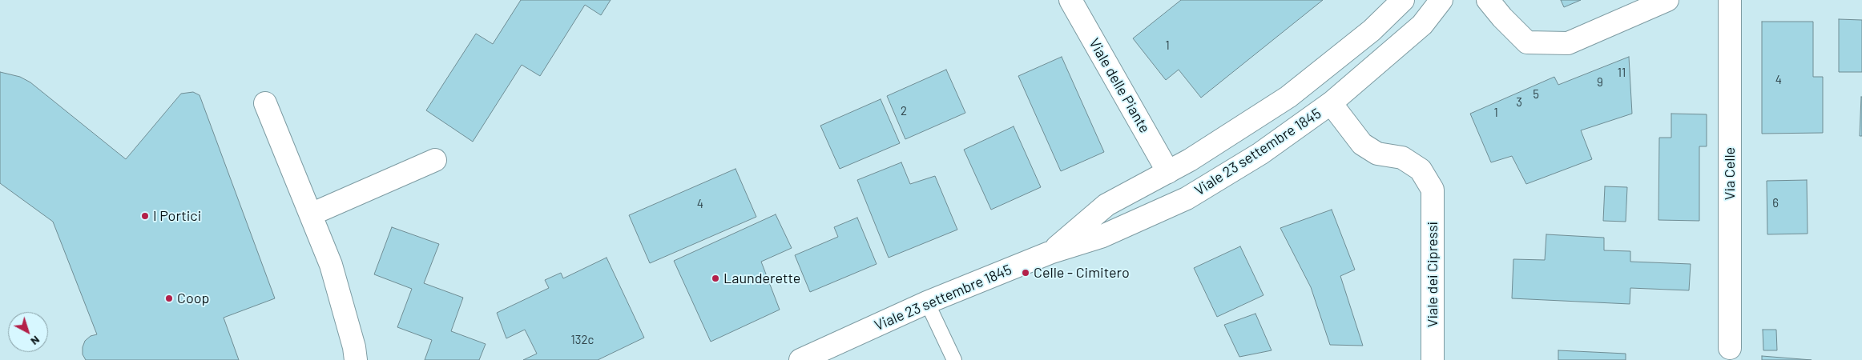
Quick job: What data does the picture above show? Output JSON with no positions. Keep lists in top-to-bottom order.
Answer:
{
  "streets": {
    "street": [
      "Viale delle Piante",
      "Viale 23 settembre 1845",
      "Via Celle",
      "Viale dei Cipressi"
    ]
  },
  "crossings": [
    ["Viale 23 settembre 1845", "Viale dei Cipressi"]
  ],
  "places": [
    "I Portici",
    "Celle - Cimitero",
    "Launderette",
    "Coop"
  ],
  "house_numbers": [
    "1",
    "11",
    "4",
    "9",
    "5",
    "3",
    "2",
    "1",
    "6",
    "4",
    "132c"
  ],
  "north": "bottom right"
}
